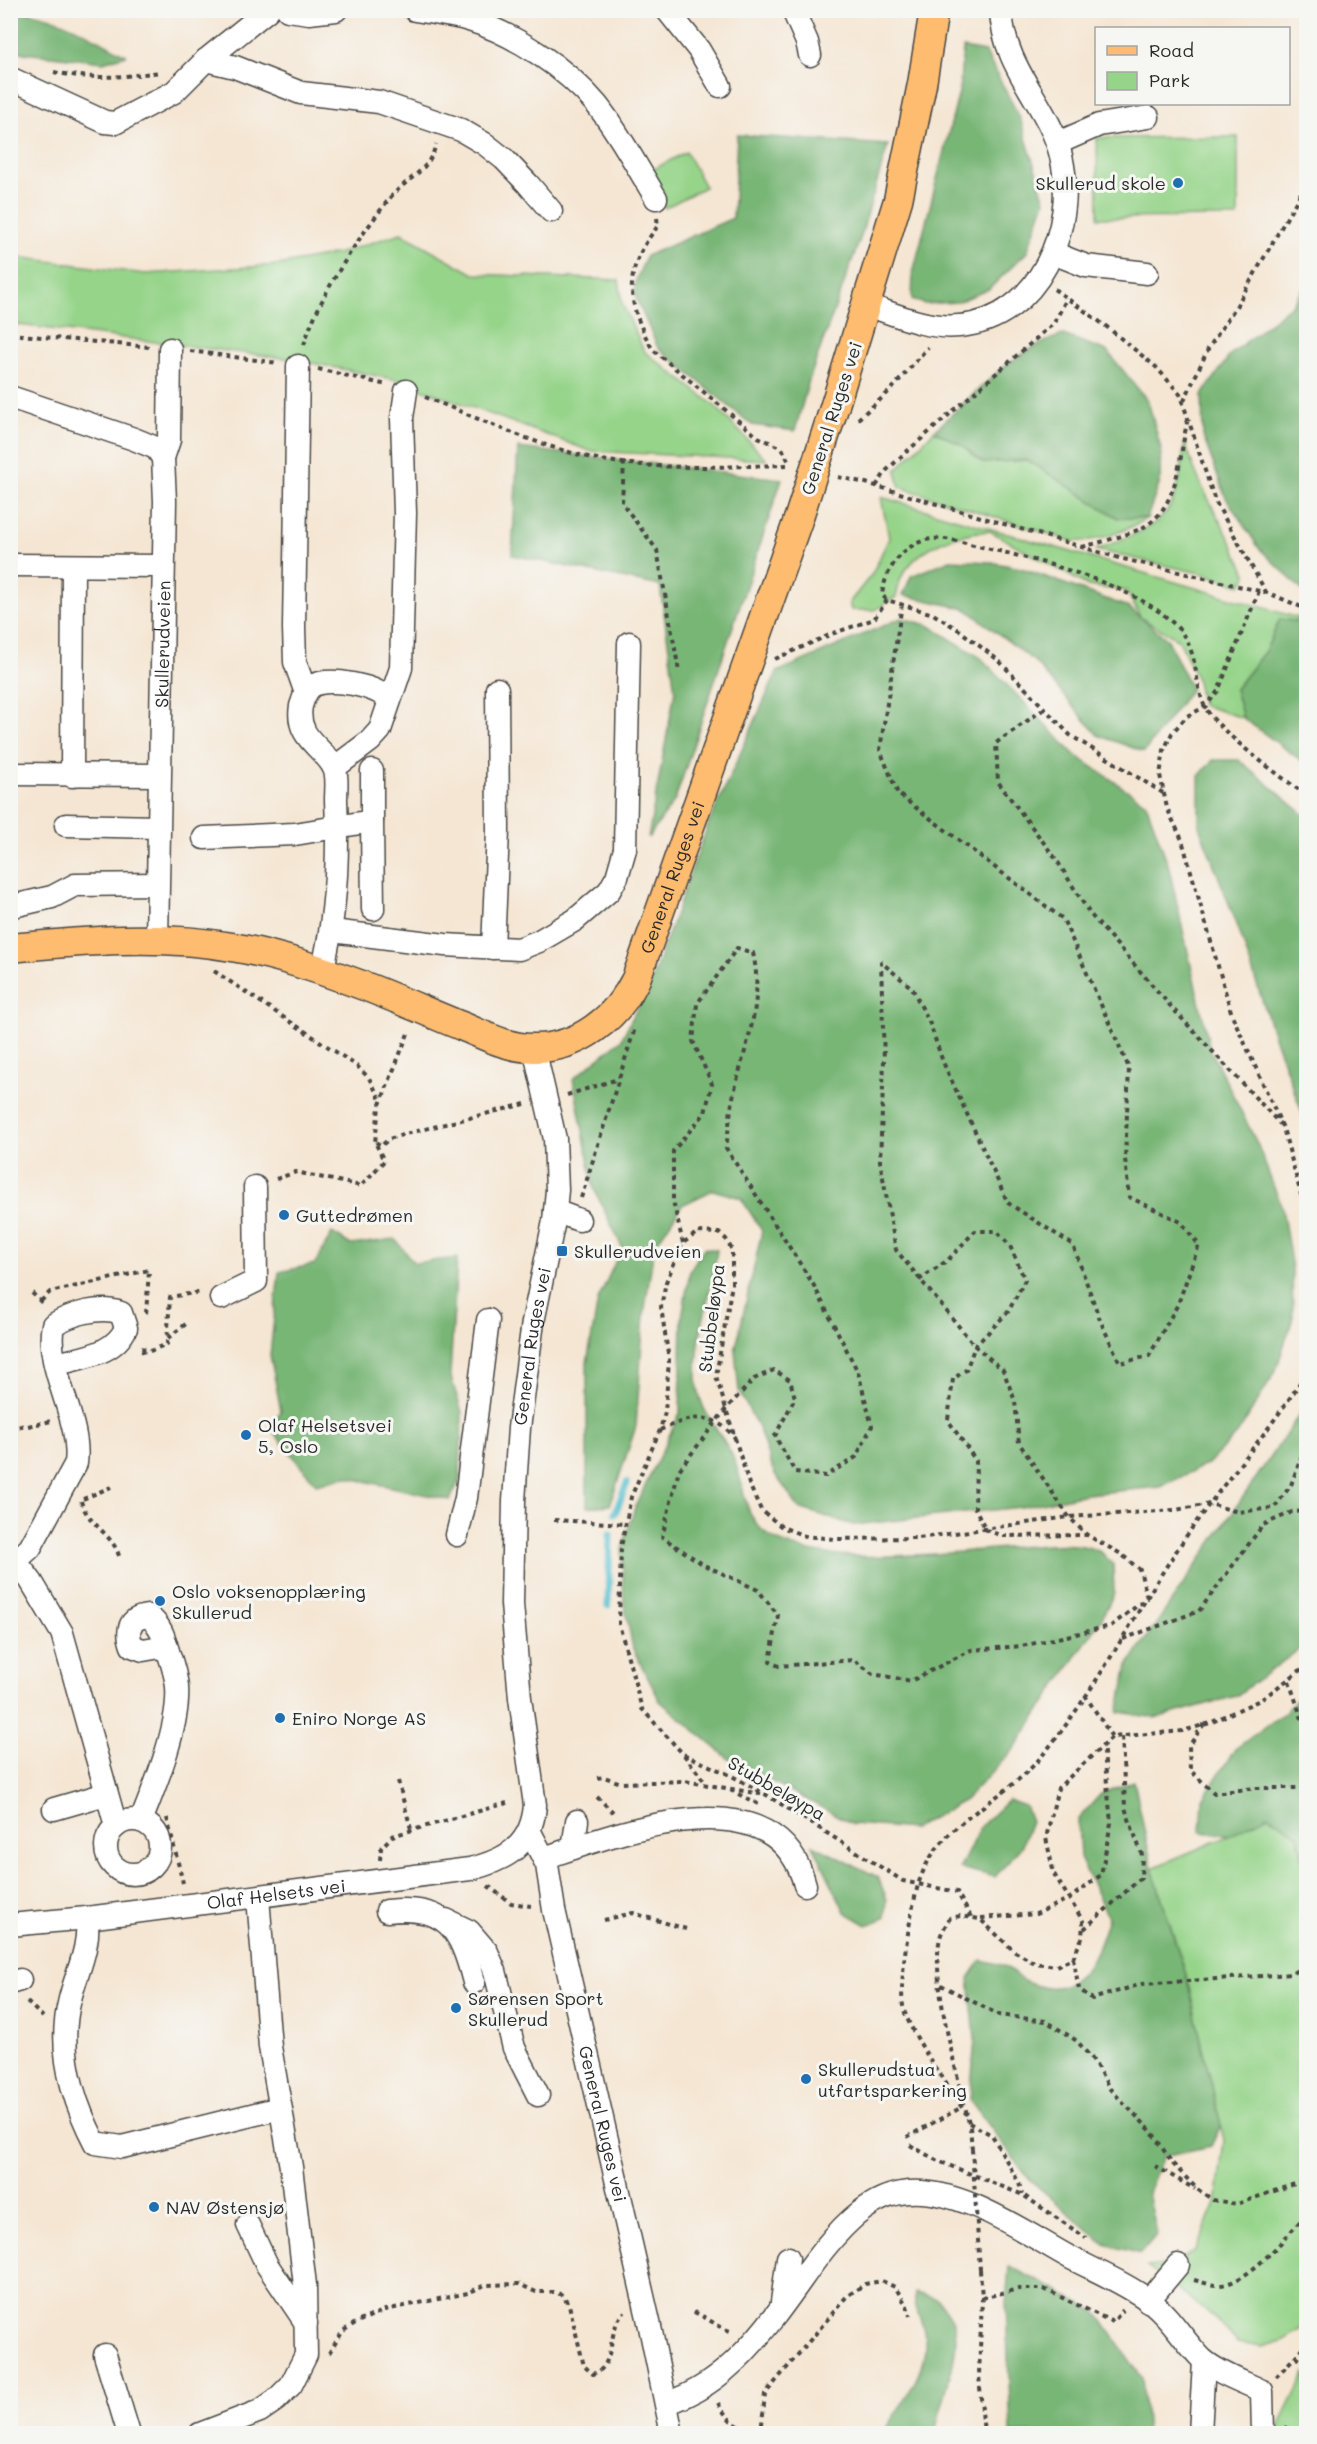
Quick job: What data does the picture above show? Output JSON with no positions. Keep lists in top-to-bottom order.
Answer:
{
  "streets": {
    "main road": ["General Ruges vei"],
    "street": ["Skullerudveien", "Olaf Helsets vei"],
    "path": ["Stubbeløypa"]
  },
  "crossings": [
    ["General Ruges vei", "Olaf Helsets vei"]
  ],
  "places": {
    "other": [
      "Skullerud skole",
      "Guttedrømen",
      "Olaf Helsetsvei 5, Oslo",
      "Oslo voksenopplæring Skullerud",
      "Eniro Norge AS",
      "Sørensen Sport Skullerud",
      "Skullerudstua utfartsparkering",
      "NAV Østensjø"
    ],
    "transit": ["Skullerudveien"]
  },
  "legend": ["Road", "Park"]
}
